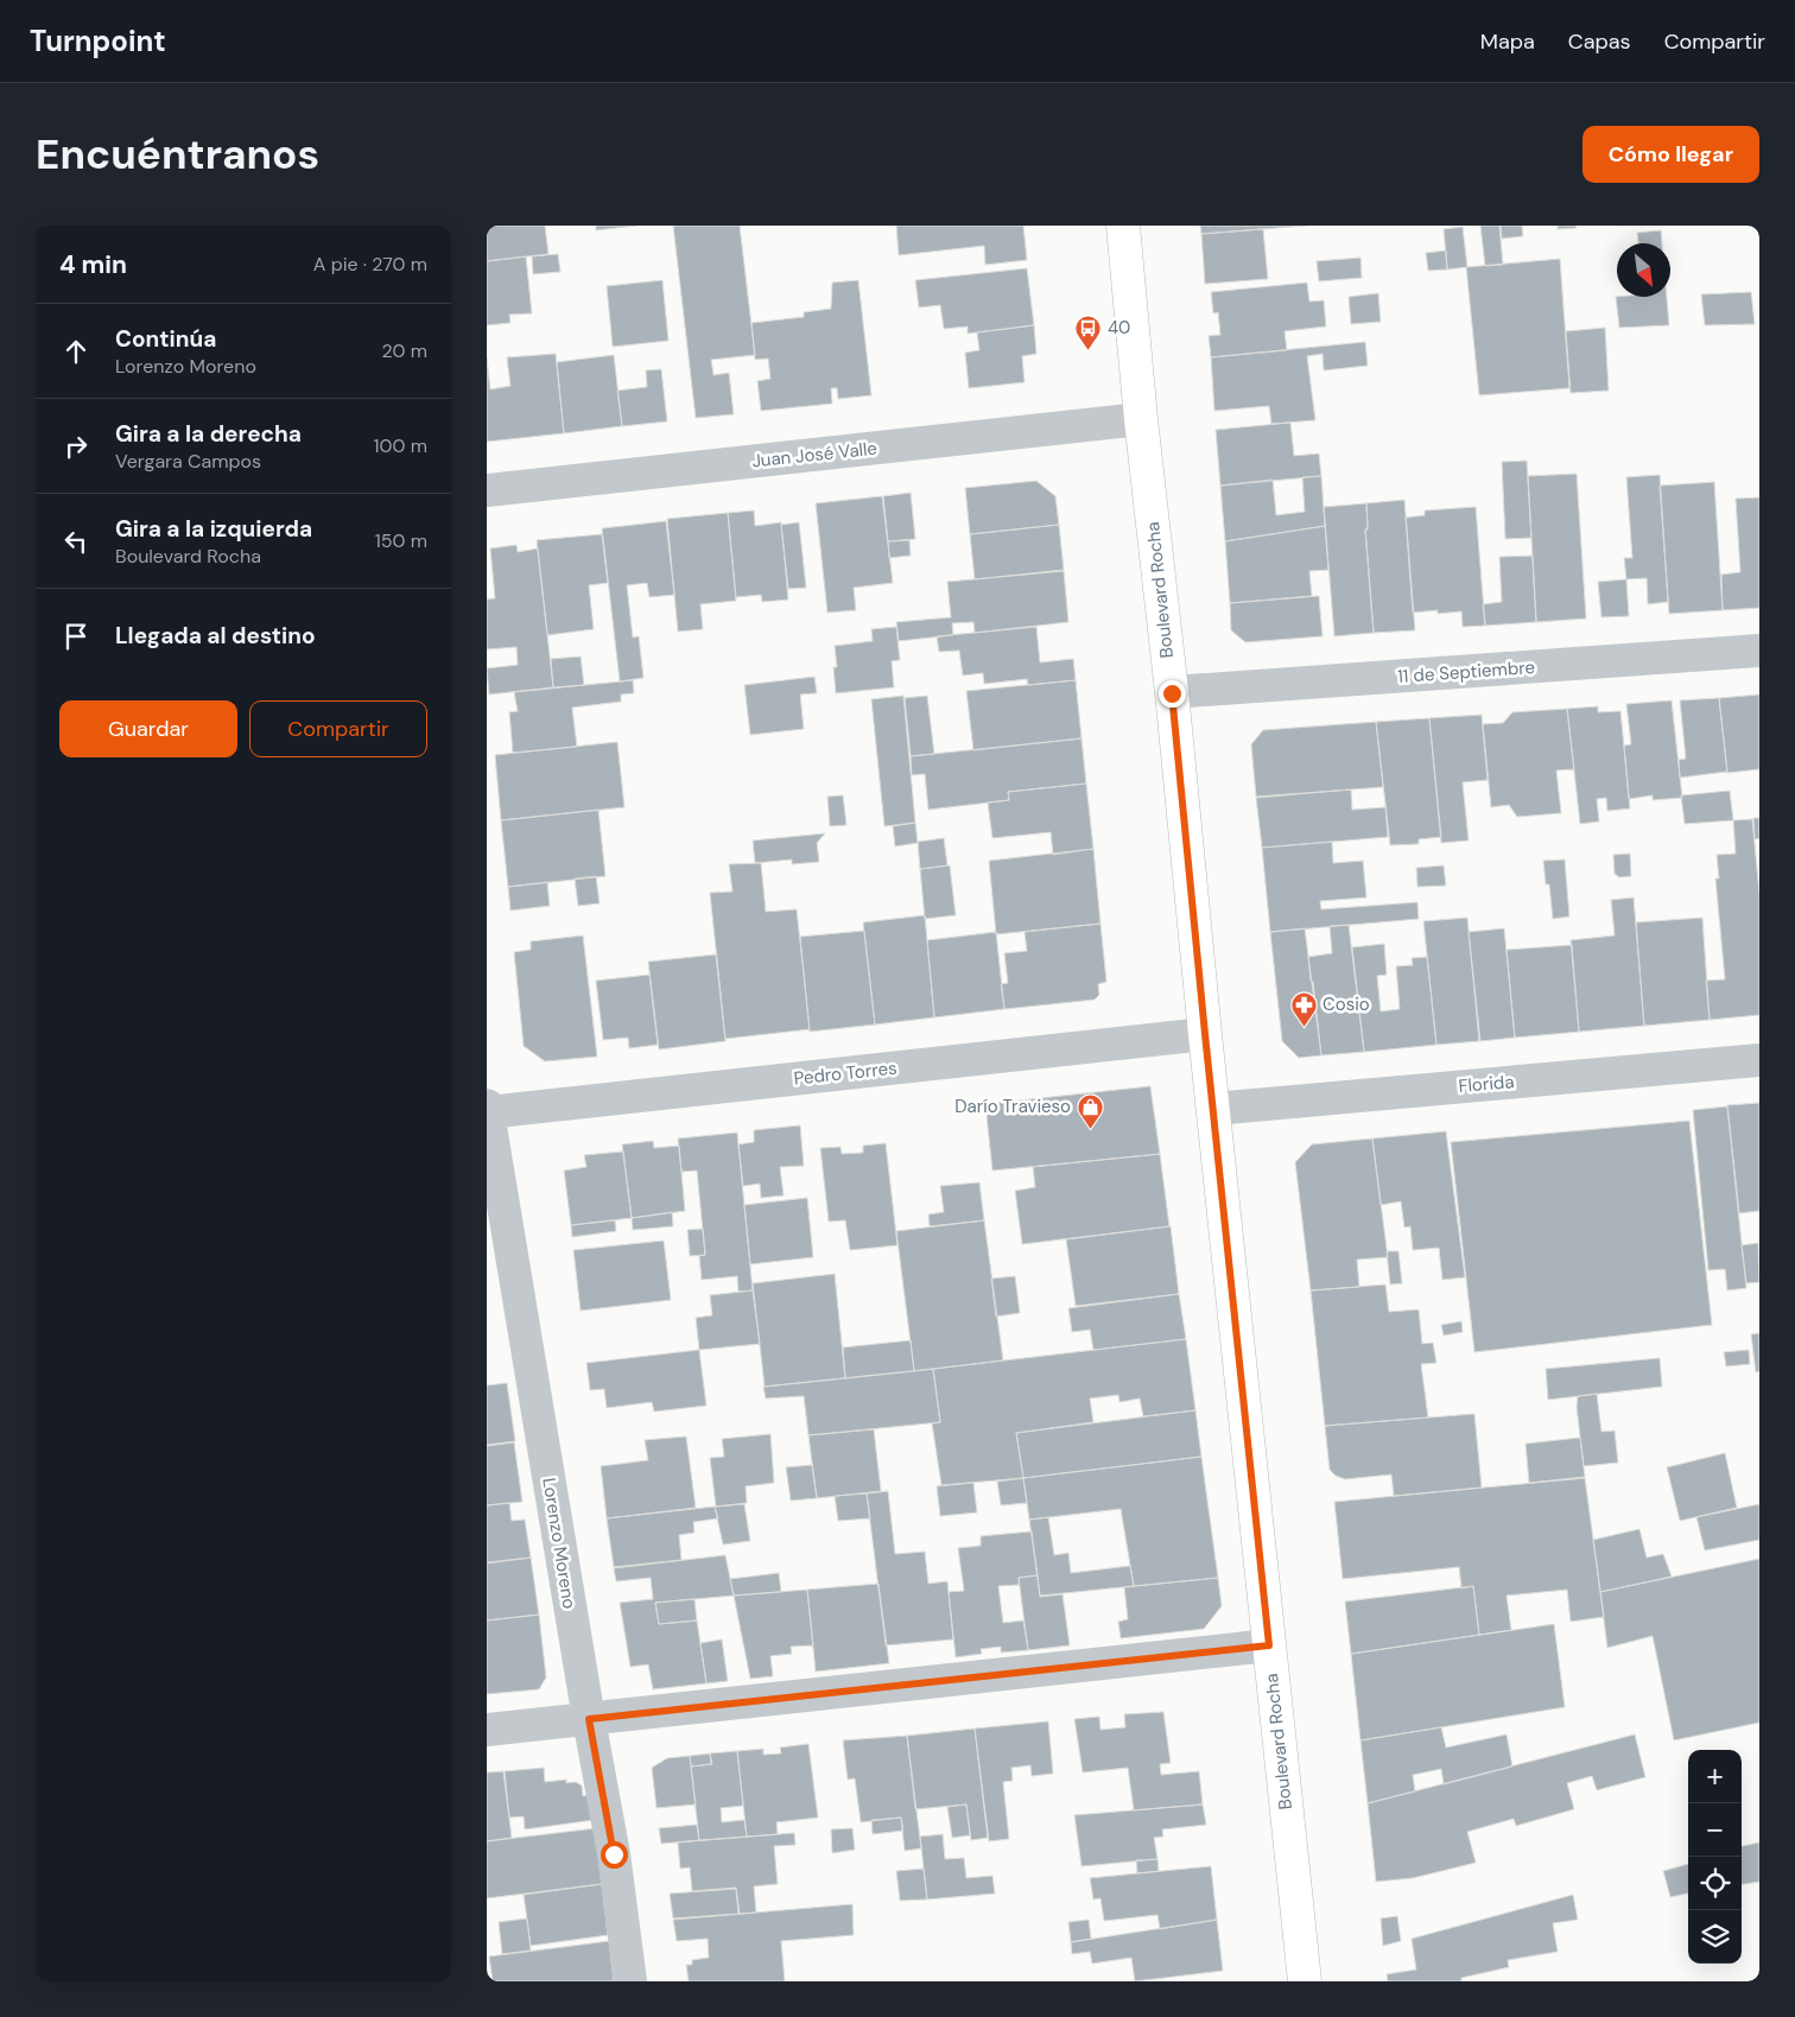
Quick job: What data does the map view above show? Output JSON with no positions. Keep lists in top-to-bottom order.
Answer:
{
  "streets": {
    "main road": ["Boulevard Rocha"],
    "street": [
      "Juan José Valle",
      "11 de Septiembre",
      "Pedro Torres",
      "Florida",
      "Lorenzo Moreno"
    ]
  },
  "crossings": [
    ["Juan José Valle", "Boulevard Rocha"],
    ["Boulevard Rocha", "11 de Septiembre"],
    ["Boulevard Rocha", "Pedro Torres"],
    ["Boulevard Rocha", "Florida"],
    ["Pedro Torres", "Lorenzo Moreno"]
  ],
  "places": {
    "bus stop": ["40"],
    "pharmacy": ["Cosio"],
    "shop": ["Darío Travieso"]
  },
  "north": "bottom right",
  "page": {
    "header": "Turnpoint",
    "nav": ["Mapa", "Capas", "Compartir"],
    "buttons": [
      "Cómo llegar",
      ["Guardar", "Compartir"]
    ],
    "title": "Encuéntranos",
    "heading": ["4 min", "A pie · 270 m"],
    "list": [
      ["Continúa", "Lorenzo Moreno", "20 m"],
      ["Gira a la derecha", "Vergara Campos", "100 m"],
      ["Gira a la izquierda", "Boulevard Rocha", "150 m"],
      "Llegada al destino"
    ],
    "map_buttons": ["+", "−"]
  }
}
